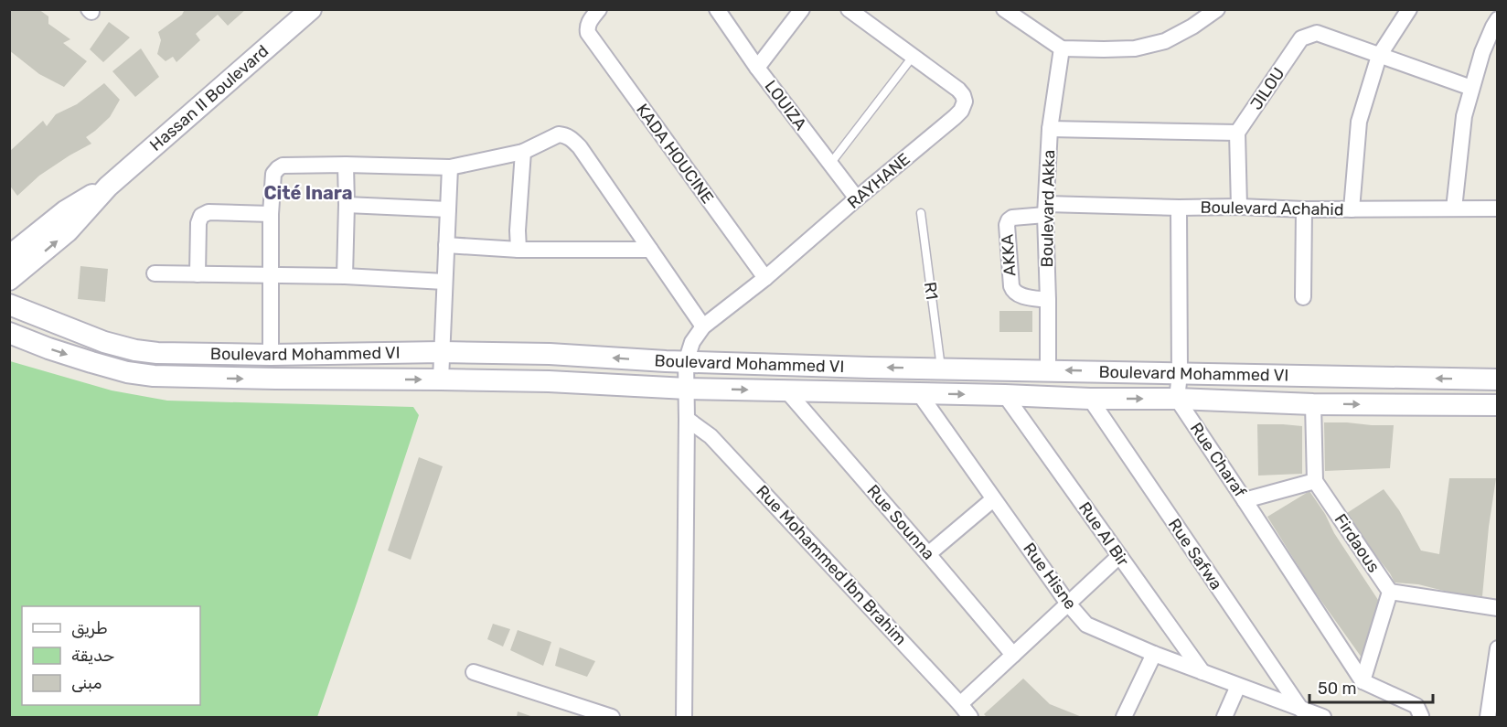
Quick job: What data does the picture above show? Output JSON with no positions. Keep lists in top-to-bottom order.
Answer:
{
  "streets": {
    "main road": ["Hassan II Boulevard", "Boulevard Mohammed VI"],
    "street": [
      "JILOU",
      "LOUIZA",
      "KADA HOUCINE",
      "RAYHANE",
      "Boulevard Akka",
      "Boulevard Achahid",
      "AKKA",
      "Rue Charaf",
      "Rue Sounna",
      "Rue Al Bir",
      "Firdaous",
      "Rue Safwa",
      "Rue Mohammed Ibn Brahim",
      "Rue Hisne"
    ],
    "lane": ["R1"]
  },
  "crossings": [
    ["LOUIZA", "RAYHANE"],
    ["KADA HOUCINE", "RAYHANE"],
    ["RAYHANE", "Boulevard Mohammed VI"],
    ["Boulevard Akka", "Boulevard Achahid"],
    ["Boulevard Akka", "AKKA"],
    ["Boulevard Akka", "Boulevard Mohammed VI"],
    ["Boulevard Achahid", "AKKA"],
    ["R1", "Boulevard Mohammed VI"],
    ["Boulevard Mohammed VI", "Rue Charaf"],
    ["Boulevard Mohammed VI", "Rue Sounna"],
    ["Boulevard Mohammed VI", "Rue Al Bir"],
    ["Boulevard Mohammed VI", "Rue Safwa"],
    ["Boulevard Mohammed VI", "Rue Hisne"],
    ["Rue Al Bir", "Rue Hisne"]
  ],
  "districts": ["Cité Inara"],
  "legend": ["طريق", "حديقة", "مبنى"],
  "scale_bar": "50 m"
}
